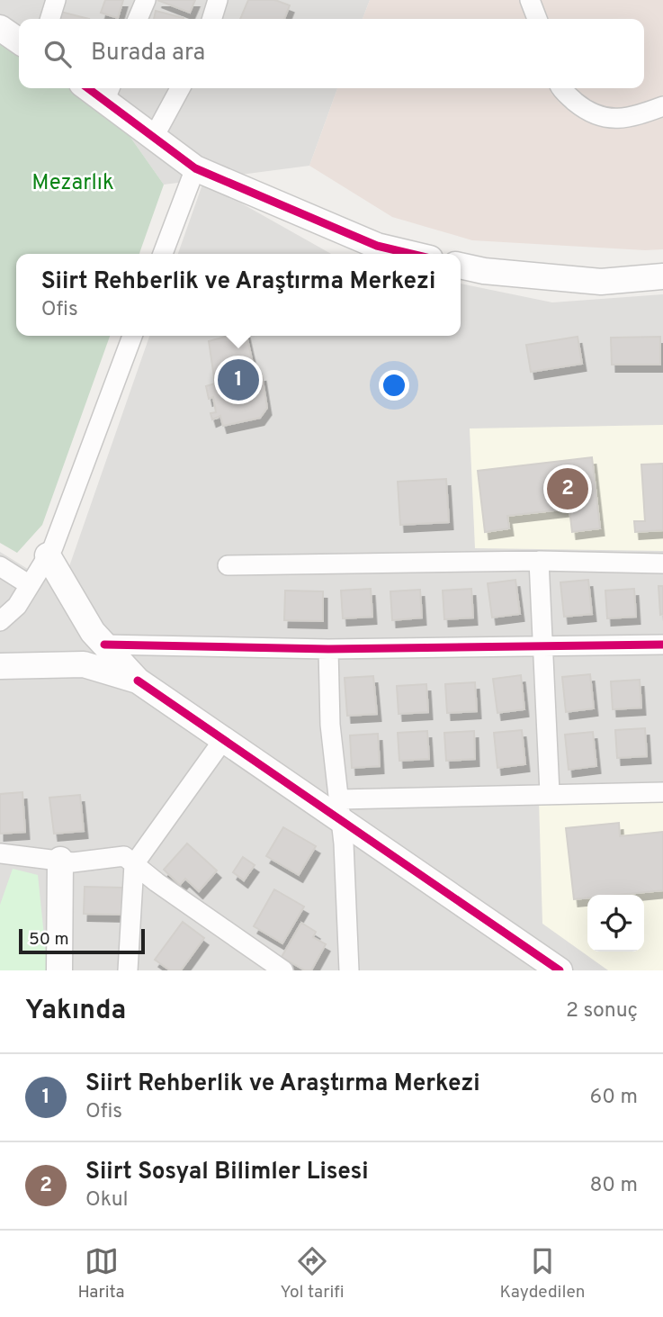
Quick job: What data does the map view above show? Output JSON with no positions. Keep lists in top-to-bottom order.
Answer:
{
  "parks": ["Mezarlık"],
  "scale_bar": "50 m",
  "page": {
    "search": "Burada ara",
    "popup": ["Siirt Rehberlik ve Araştırma Merkezi", "Ofis"],
    "pins": ["1", "2"],
    "scale": "50 m",
    "heading": ["Yakında", "2 sonuç"],
    "list": [
      {
        "mark": "1",
        "name": "Siirt Rehberlik ve Araştırma Merkezi",
        "note": "Ofis",
        "value": "60 m"
      },
      {
        "mark": "2",
        "name": "Siirt Sosyal Bilimler Lisesi",
        "note": "Okul",
        "value": "80 m"
      }
    ],
    "nav": ["Harita", "Yol tarifi", "Kaydedilen"]
  }
}
